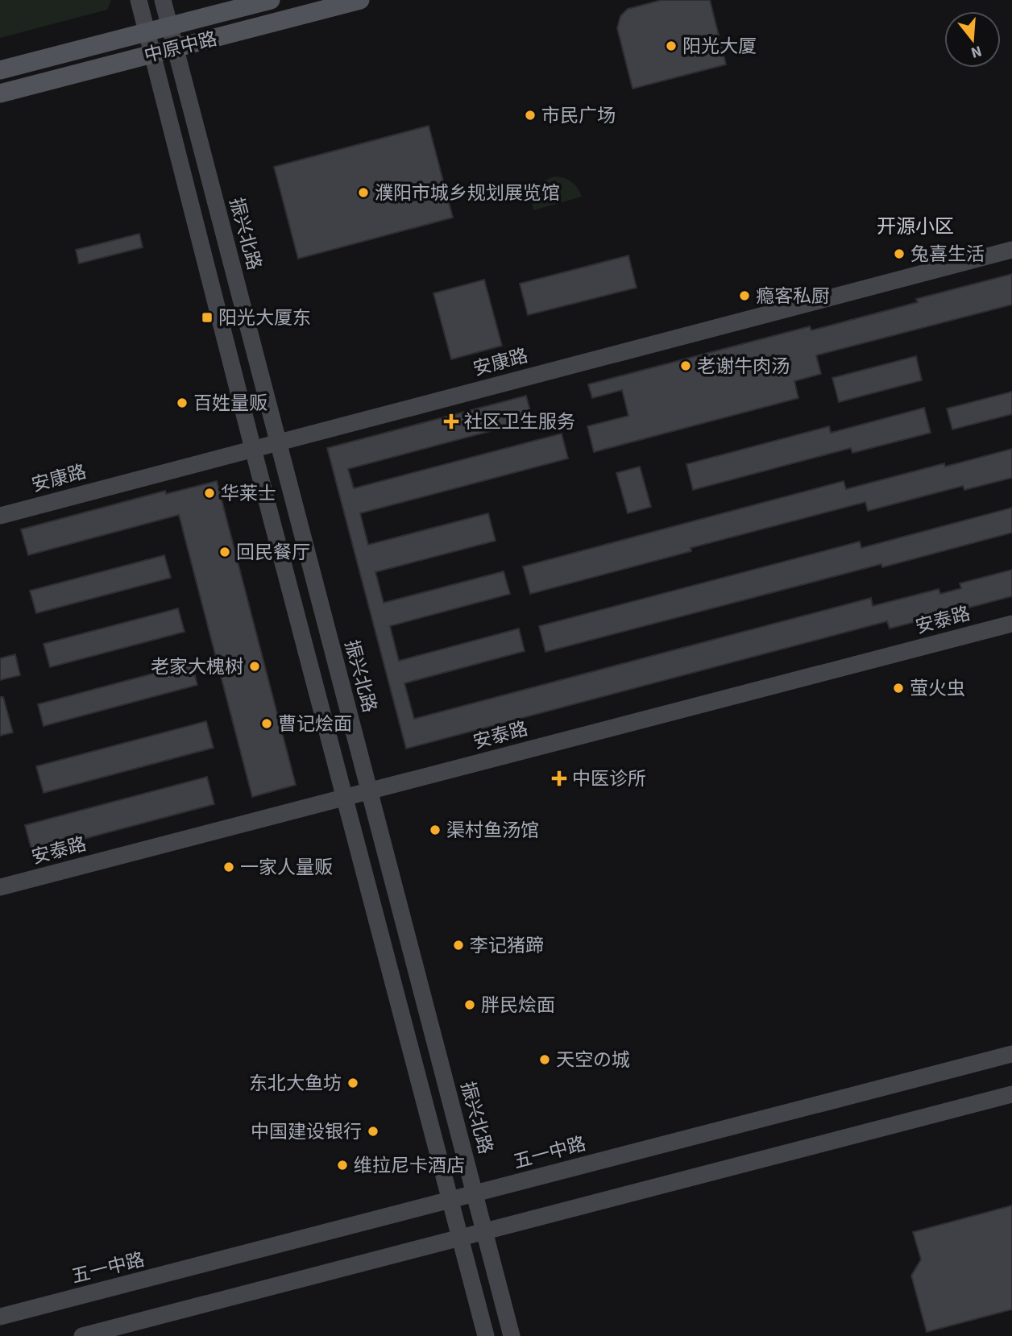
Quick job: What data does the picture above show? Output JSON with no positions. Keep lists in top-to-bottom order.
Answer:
{
  "streets": {
    "main road": ["中原中路"],
    "street": [
      "振兴北路",
      "安康路",
      "安泰路",
      "五一中路"
    ]
  },
  "crossings": [
    ["中原中路", "振兴北路"],
    ["振兴北路", "安康路"],
    ["振兴北路", "安泰路"],
    ["振兴北路", "五一中路"]
  ],
  "districts": ["开源小区"],
  "places": {
    "other": [
      "阳光大厦",
      "市民广场",
      "濮阳市城乡规划展览馆",
      "兔喜生活",
      "瘾客私厨",
      "老谢牛肉汤",
      "百姓量贩",
      "华莱士",
      "回民餐厅",
      "老家大槐树",
      "萤火虫",
      "曹记烩面",
      "渠村鱼汤馆",
      "一家人量贩",
      "李记猪蹄",
      "胖民烩面",
      "天空の城",
      "东北大鱼坊",
      "中国建设银行",
      "维拉尼卡酒店"
    ],
    "transit": ["阳光大厦东"],
    "health": ["社区卫生服务", "中医诊所"]
  },
  "north": "bottom"
}
